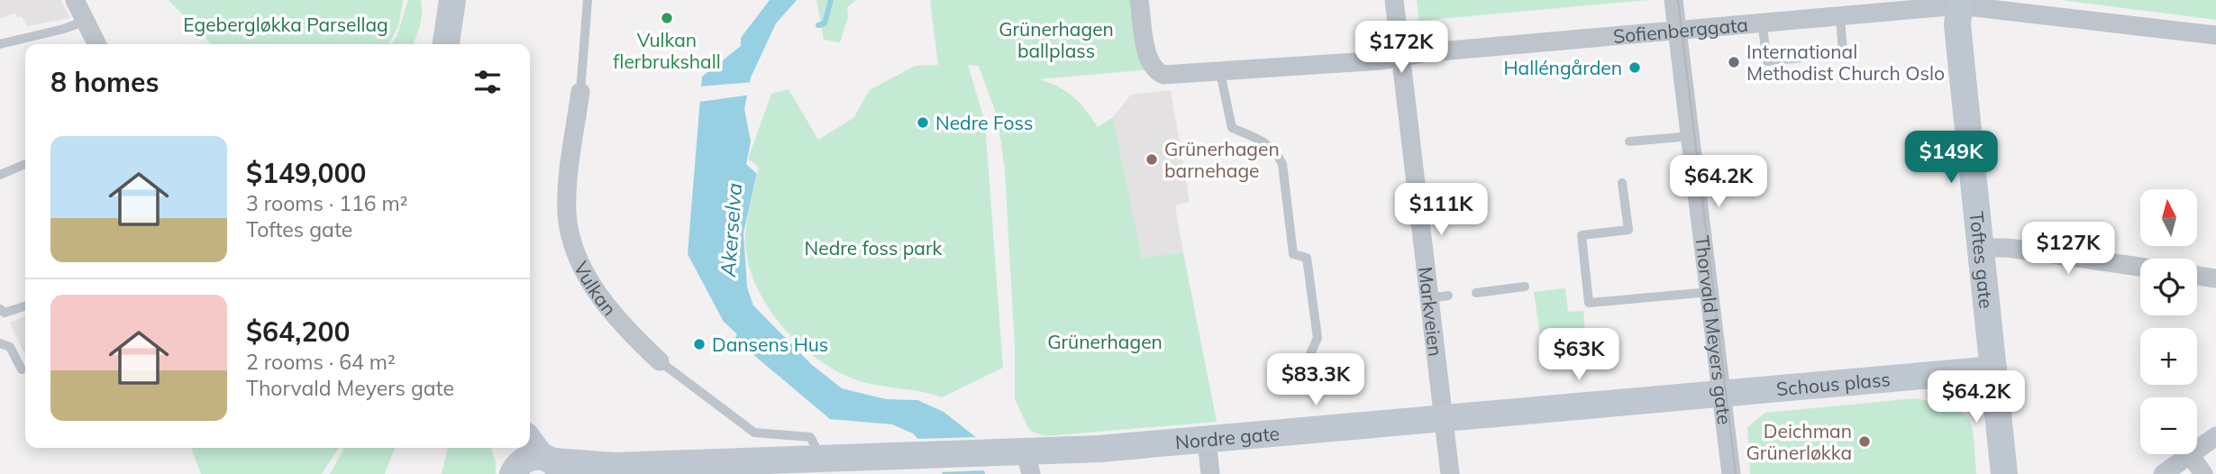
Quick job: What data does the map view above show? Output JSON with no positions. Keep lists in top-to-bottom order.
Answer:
{
  "streets": {
    "street": [
      "Sofienberggata",
      "Toftes gate",
      "Vulkan",
      "Markveien",
      "Thorvald Meyers gate",
      "Schous plass",
      "Nordre gate"
    ]
  },
  "crossings": [
    ["Sofienberggata", "Toftes gate"],
    ["Sofienberggata", "Markveien"],
    ["Sofienberggata", "Thorvald Meyers gate"],
    ["Toftes gate", "Schous plass"],
    ["Vulkan", "Nordre gate"],
    ["Markveien", "Nordre gate"],
    ["Thorvald Meyers gate", "Schous plass"],
    ["Thorvald Meyers gate", "Nordre gate"],
    ["Schous plass", "Nordre gate"]
  ],
  "water": ["Akerselva"],
  "parks": [
    "Egebergløkka Parsellag",
    "Grünerhagen ballplass",
    "Nedre foss park",
    "Grünerhagen"
  ],
  "places": [
    "Vulkan flerbrukshall",
    "International Methodist Church Oslo",
    "Halléngården",
    "Nedre Foss",
    "Grünerhagen barnehage",
    "Dansens Hus",
    "Deichman Grünerløkka"
  ],
  "north": "top",
  "page": {
    "price": [
      "$172K",
      "$149K",
      "$64.2K",
      "$111K",
      "$127K",
      "$63K",
      "$83.3K",
      "$64.2K"
    ],
    "heading": "8 homes",
    "list": [
      {
        "name": "$149,000",
        "note": "3 rooms · 116 m² · Toftes gate"
      },
      {
        "name": "$64,200",
        "note": "2 rooms · 64 m² · Thorvald Meyers gate"
      }
    ],
    "map_buttons": ["+", "−"]
  }
}
